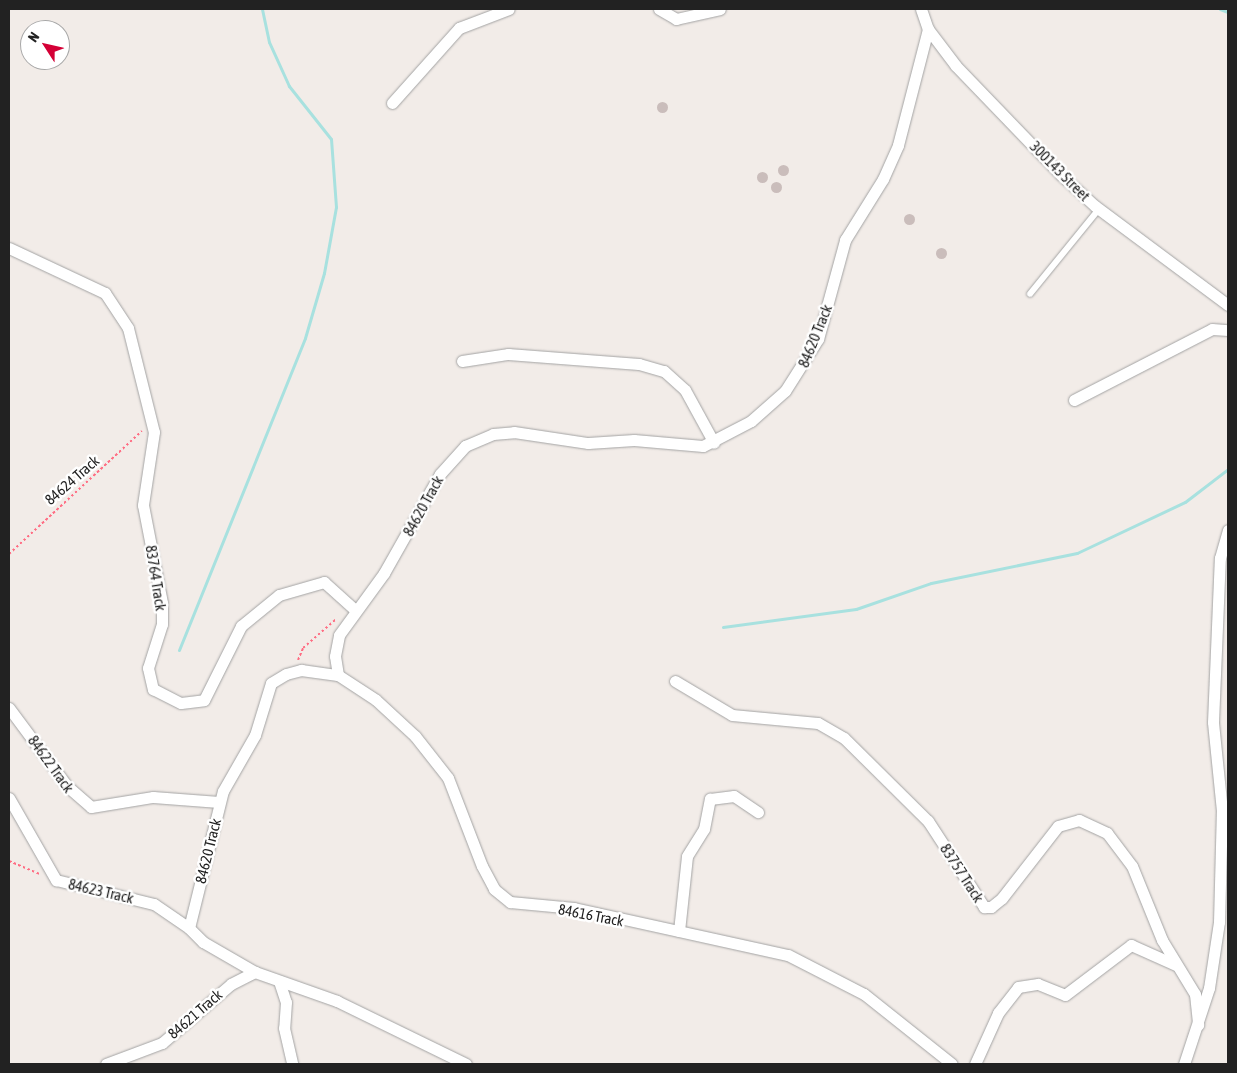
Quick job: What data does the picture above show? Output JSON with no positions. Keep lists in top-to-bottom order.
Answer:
{
  "streets": {
    "street": [
      "300143 Street",
      "84620 Track",
      "83764 Track",
      "84622 Track",
      "83757 Track",
      "84623 Track",
      "84616 Track",
      "84621 Track"
    ],
    "path": ["84624 Track"]
  },
  "crossings": [
    ["300143 Street", "84620 Track"],
    ["84620 Track", "83764 Track"],
    ["84620 Track", "84622 Track"],
    ["84620 Track", "84623 Track"],
    ["84620 Track", "84616 Track"],
    ["84624 Track", "83764 Track"]
  ],
  "north": "top left"
}
